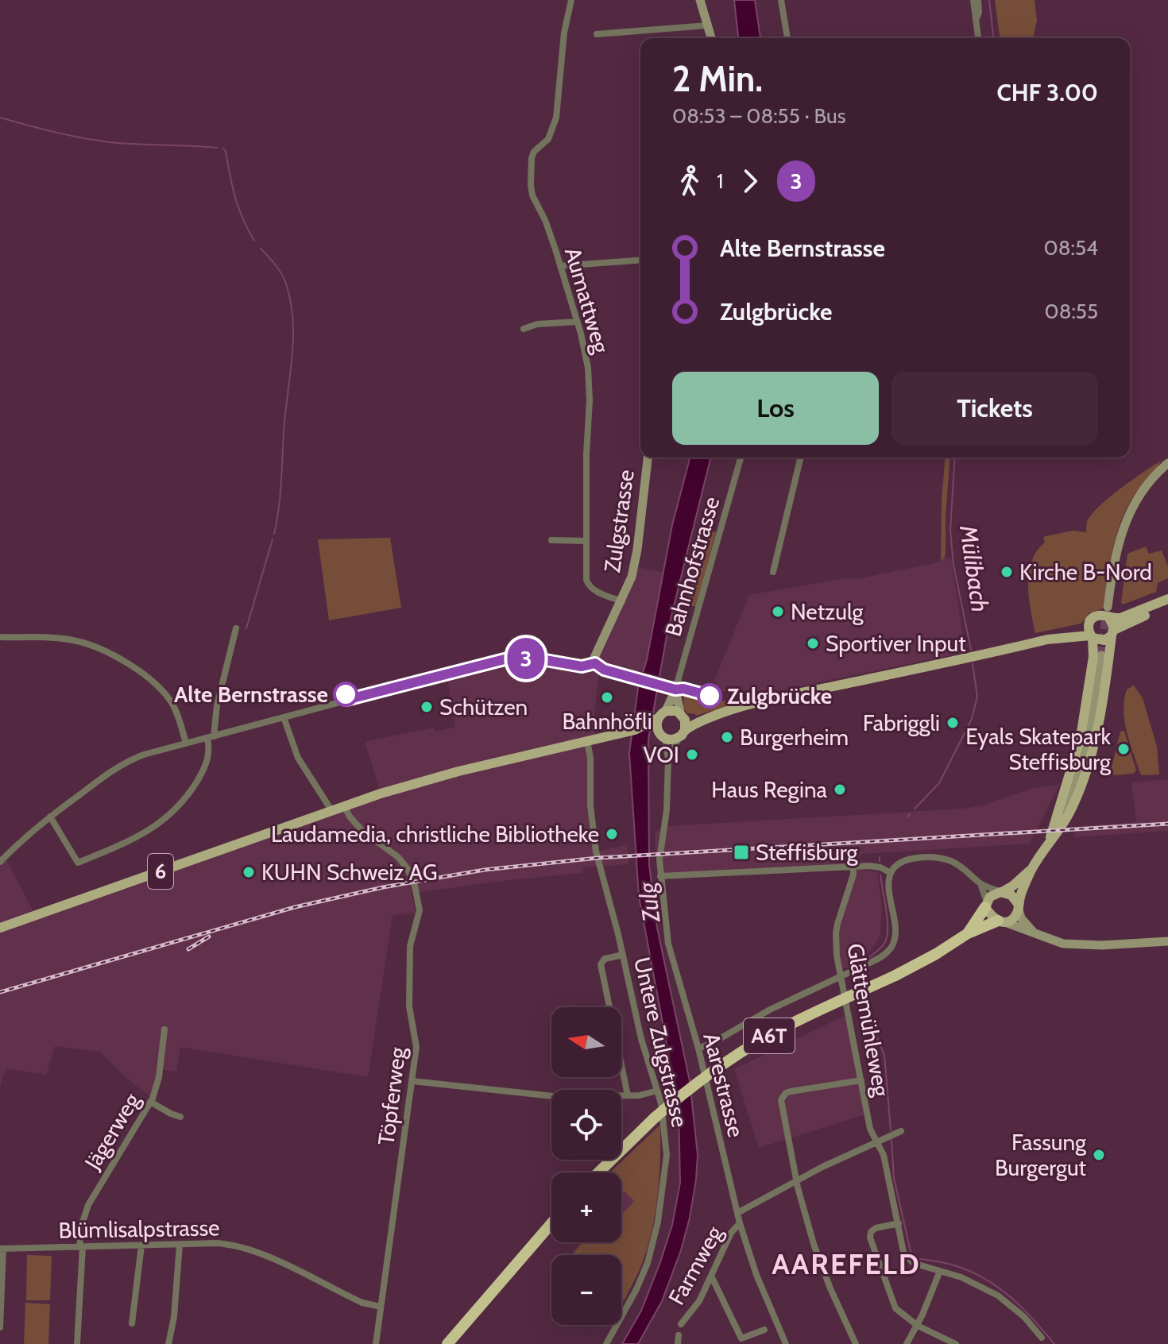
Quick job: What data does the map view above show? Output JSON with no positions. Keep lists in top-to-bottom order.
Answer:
{
  "streets": {
    "highway": ["A6T"],
    "main road": ["Zulgstrasse", "6"],
    "street": [
      "Aumattweg",
      "Bahnhofstrasse",
      "Glättemühleweg",
      "Untere Zulgstrasse",
      "Aarestrasse",
      "Töpferweg",
      "Jägerweg",
      "Blümlisalpstrasse",
      "Farmweg"
    ]
  },
  "crossings": [
    ["Aumattweg", "Zulgstrasse"],
    ["6", "Untere Zulgstrasse"],
    ["6", "Töpferweg"],
    ["Aarestrasse", "Farmweg"],
    ["Töpferweg", "Blümlisalpstrasse"],
    ["Jägerweg", "Blümlisalpstrasse"]
  ],
  "districts": ["AAREFELD"],
  "water": ["Mülibach", "Zulg"],
  "places": {
    "other": [
      "Kirche B-Nord",
      "Netzulg",
      "Sportiver Input",
      "Alte Bernstrasse",
      "Zulgbrücke",
      "Bahnhöfli",
      "Schützen",
      "Fabriggli",
      "Burgerheim",
      "Eyals Skatepark Steffisburg",
      "VOI",
      "Haus Regina",
      "Laudamedia, christliche Bibliotheke",
      "KUHN Schweiz AG",
      "Fassung Burgergut"
    ],
    "transit": ["Steffisburg"]
  },
  "lines": ["bus line 3"],
  "north": "left",
  "page": {
    "on_map": "3",
    "heading": ["2 Min.", "08:53 – 08:55 · Bus", "CHF 3.00"],
    "legs": ["1", "3"],
    "list": [
      {
        "name": "Alte Bernstrasse",
        "value": "08:54"
      },
      {
        "name": "Zulgbrücke",
        "value": "08:55"
      }
    ],
    "buttons": ["Los", "Tickets"],
    "map_buttons": ["+", "−"]
  }
}
